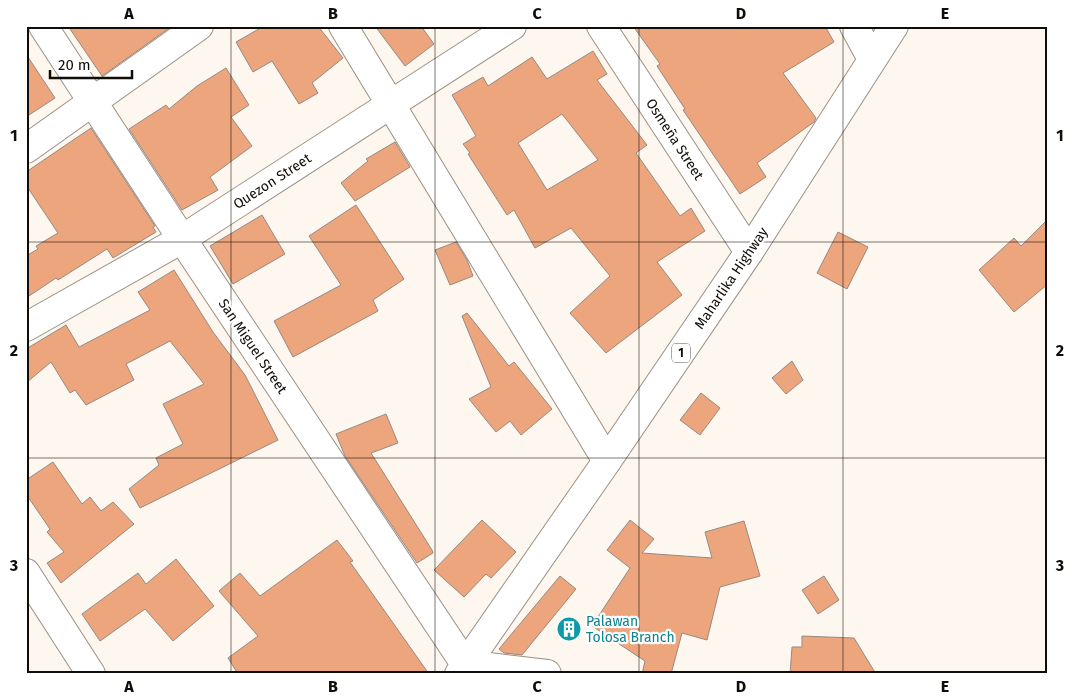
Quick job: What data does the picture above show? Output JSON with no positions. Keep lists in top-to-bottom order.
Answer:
{
  "streets": {
    "main road": [
      "Osmeña Street",
      "Quezon Street",
      "Maharlika Highway",
      "San Miguel Street",
      "1"
    ]
  },
  "crossings": [
    ["Osmeña Street", "Maharlika Highway"],
    ["Quezon Street", "San Miguel Street"],
    ["Maharlika Highway", "San Miguel Street"]
  ],
  "places": {
    "building": ["Palawan Tolosa Branch"]
  },
  "scale_bar": "20 m",
  "grid": {
    "columns": [
      "A",
      "B",
      "C",
      "D",
      "E"
    ],
    "rows": ["1", "2", "3"]
  }
}
